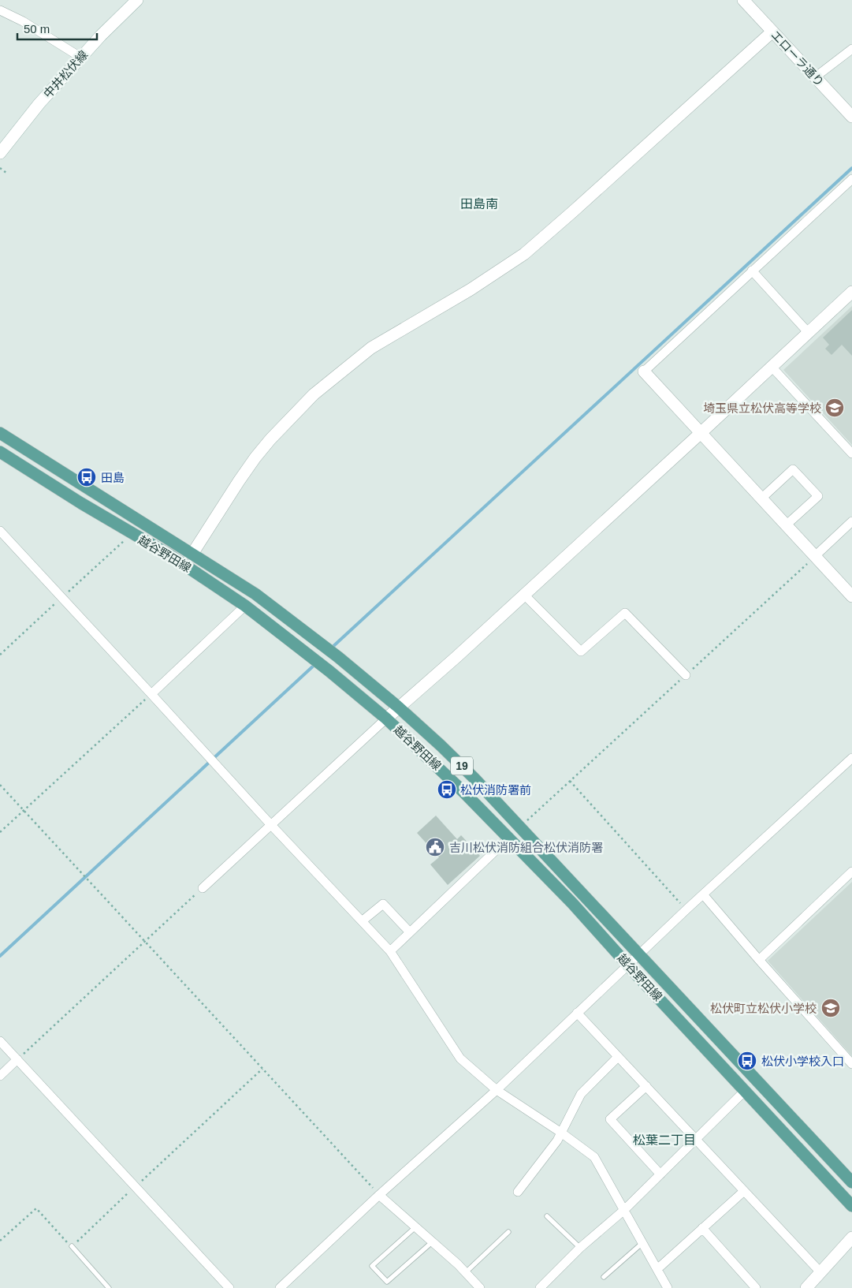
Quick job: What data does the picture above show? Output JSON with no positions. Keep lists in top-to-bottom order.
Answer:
{
  "streets": {
    "main road": ["越谷野田線", "19"],
    "street": ["エローラ通り", "中井松伏線"]
  },
  "districts": ["田島南", "松葉二丁目"],
  "places": {
    "school or university": ["埼玉県立松伏高等学校", "松伏町立松伏小学校"],
    "bus stop": ["田島", "松伏消防署前", "松伏小学校入口"],
    "public building": ["吉川松伏消防組合松伏消防署"]
  },
  "scale_bar": "50 m"
}
